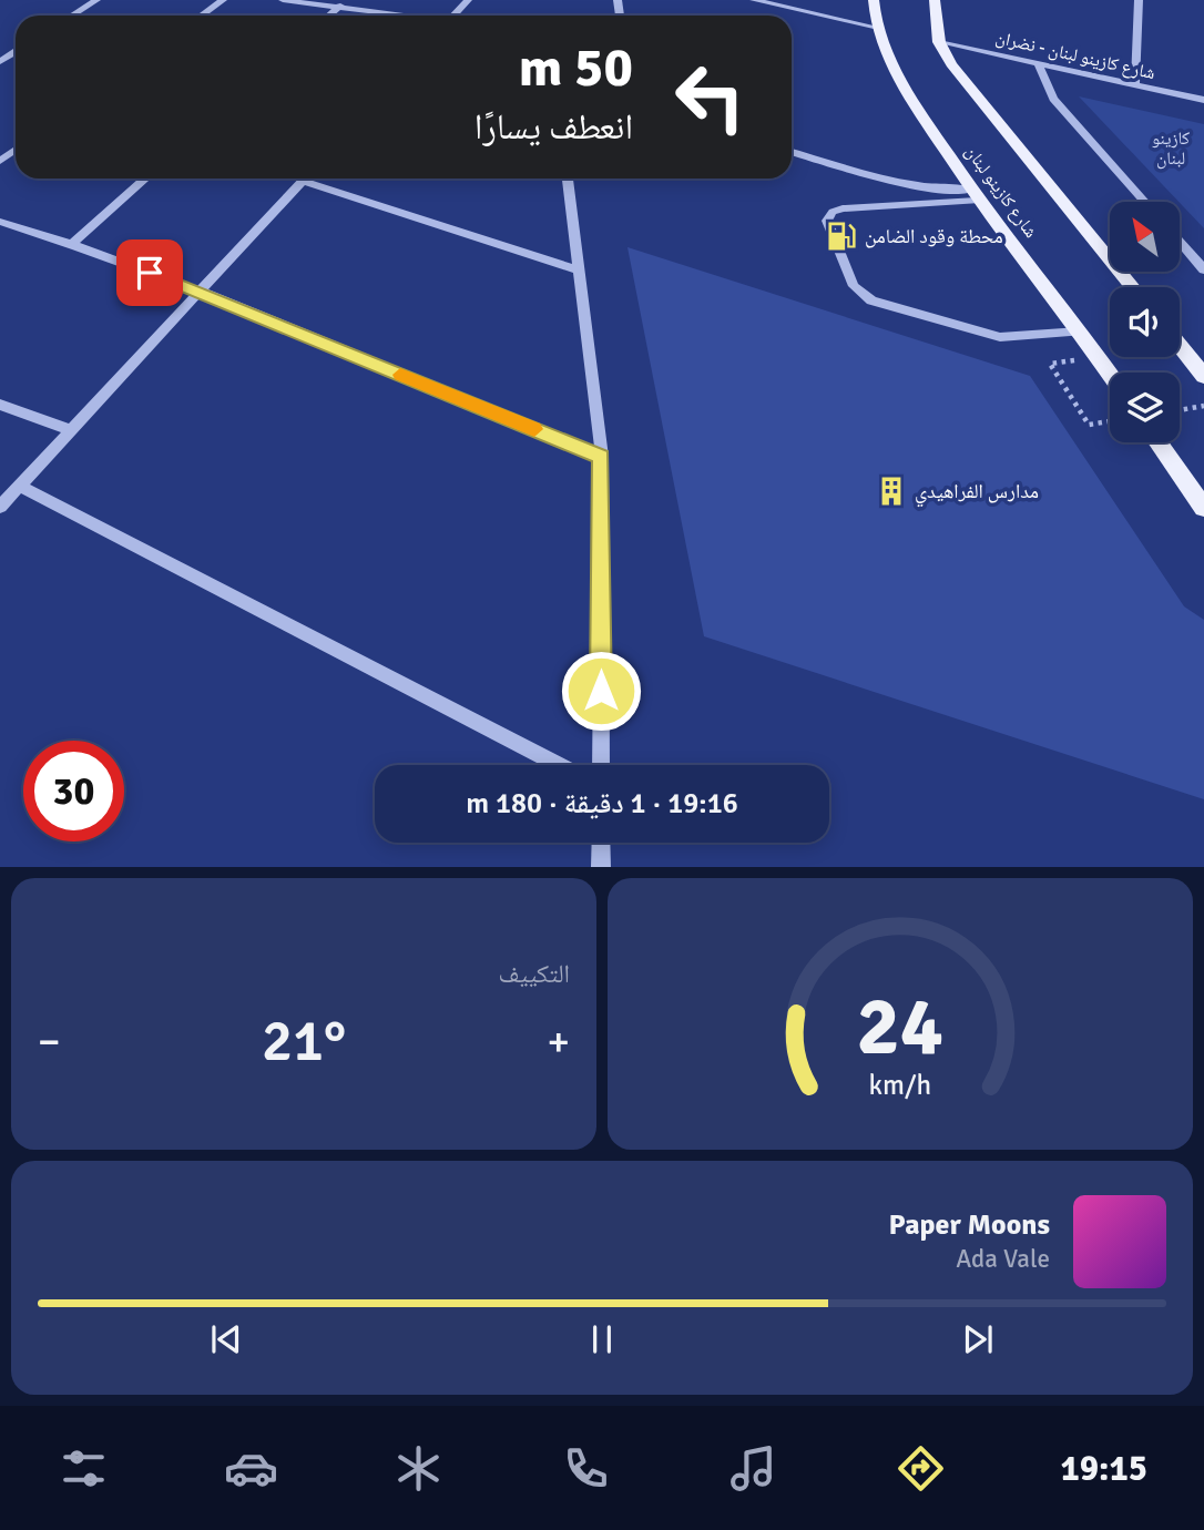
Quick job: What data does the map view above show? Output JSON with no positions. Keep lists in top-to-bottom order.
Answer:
{
  "streets": {
    "main road": ["شارع كازينو لبنان"],
    "street": ["شارع كازينو لبنان - نضران"]
  },
  "crossings": [
    ["شارع كازينو لبنان - نضران", "شارع كازينو لبنان"]
  ],
  "parks": ["كازينو لبنان"],
  "places": {
    "fuel station": ["محطة وقود الضامن"],
    "building": ["مدارس الفراهيدي"]
  },
  "north": "top left",
  "page": {
    "turn": ["50 m", "انعطف يسارًا"],
    "limit": "30",
    "trip": "19:16 · 1 دقيقة · 180 m",
    "tile": "التكييف",
    "heat": ["−", "21°", "+"],
    "song": ["Paper Moons", "Ada Vale"],
    "tabs": "19:15",
    "gauge": ["24", "km/h"]
  }
}
